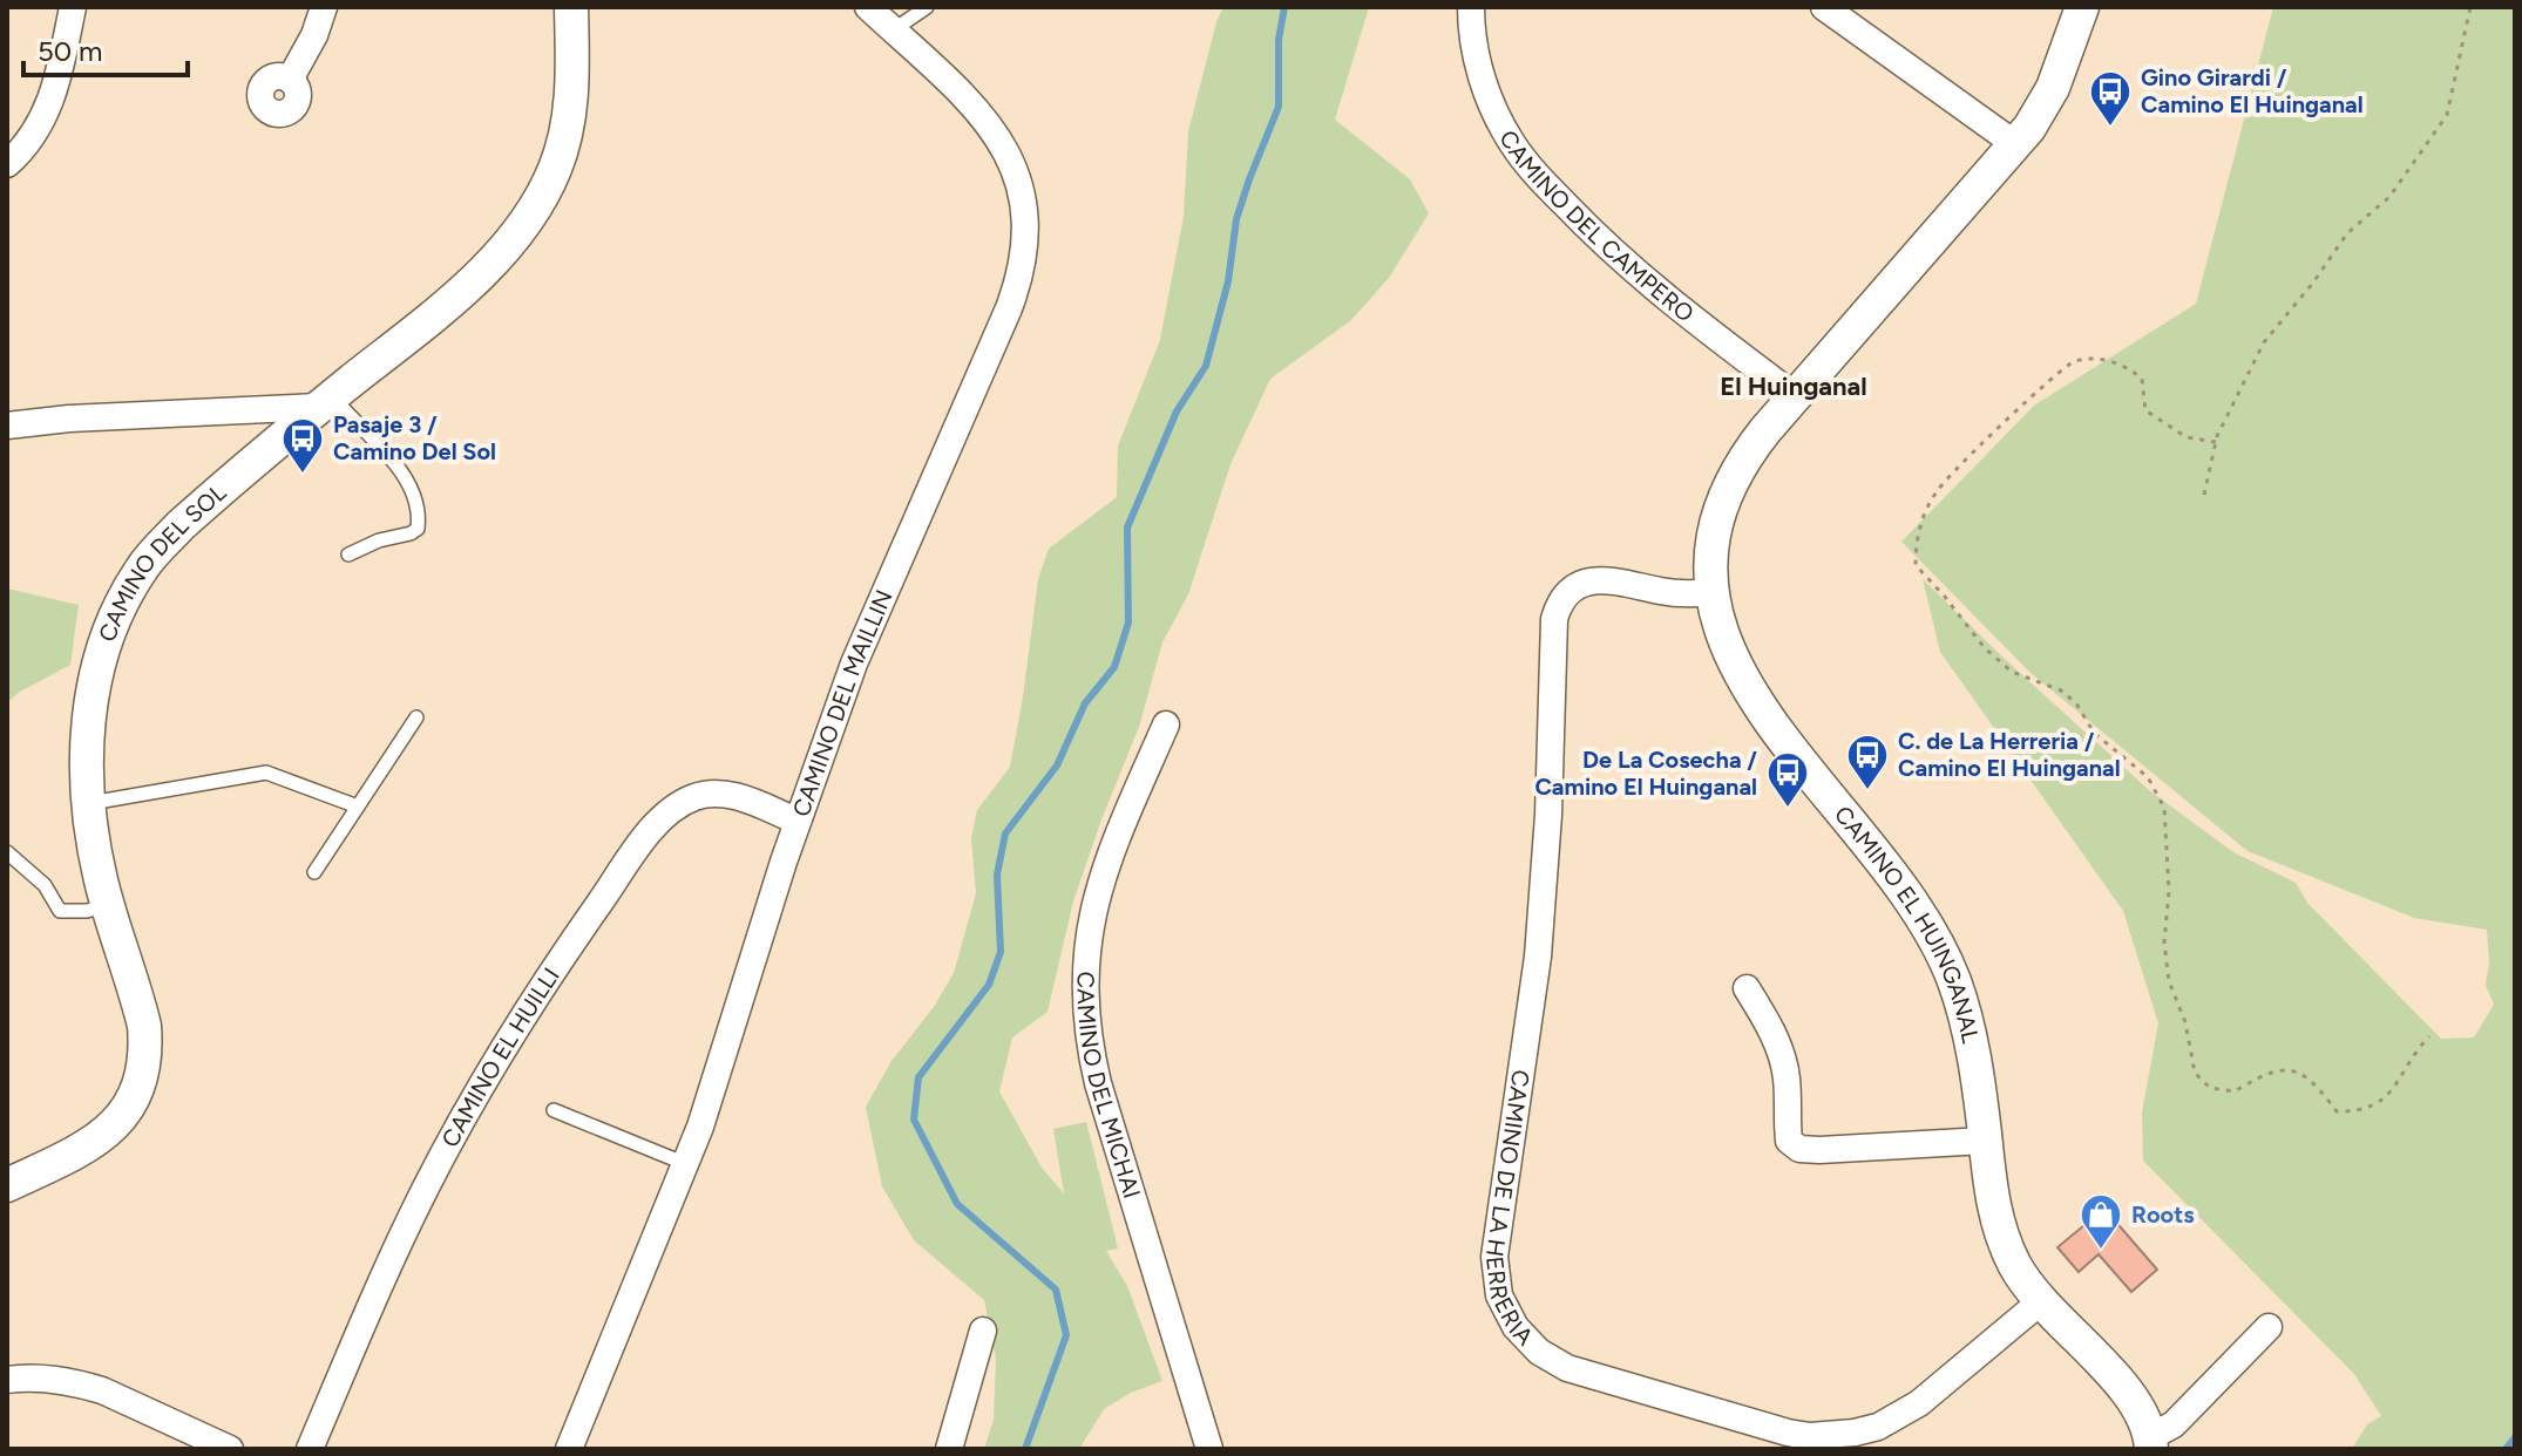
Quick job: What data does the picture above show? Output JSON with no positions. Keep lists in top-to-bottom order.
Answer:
{
  "streets": {
    "street": [
      "CAMINO DEL CAMPERO",
      "CAMINO DEL SOL",
      "CAMINO DEL MAILLIN",
      "CAMINO EL HUINGANAL",
      "CAMINO EL HUILLI",
      "CAMINO DEL MICHAI",
      "CAMINO DE LA HERRERIA"
    ]
  },
  "crossings": [
    ["CAMINO DEL CAMPERO", "CAMINO EL HUINGANAL"],
    ["CAMINO DEL MAILLIN", "CAMINO EL HUILLI"],
    ["CAMINO EL HUINGANAL", "CAMINO DE LA HERRERIA"]
  ],
  "districts": ["El Huinganal"],
  "places": {
    "bus stop": [
      "Gino Girardi / Camino El Huinganal",
      "Pasaje 3 / Camino Del Sol",
      "C. de La Herreria / Camino El Huinganal",
      "De La Cosecha / Camino El Huinganal"
    ],
    "shop": ["Roots"]
  },
  "scale_bar": "50 m"
}
